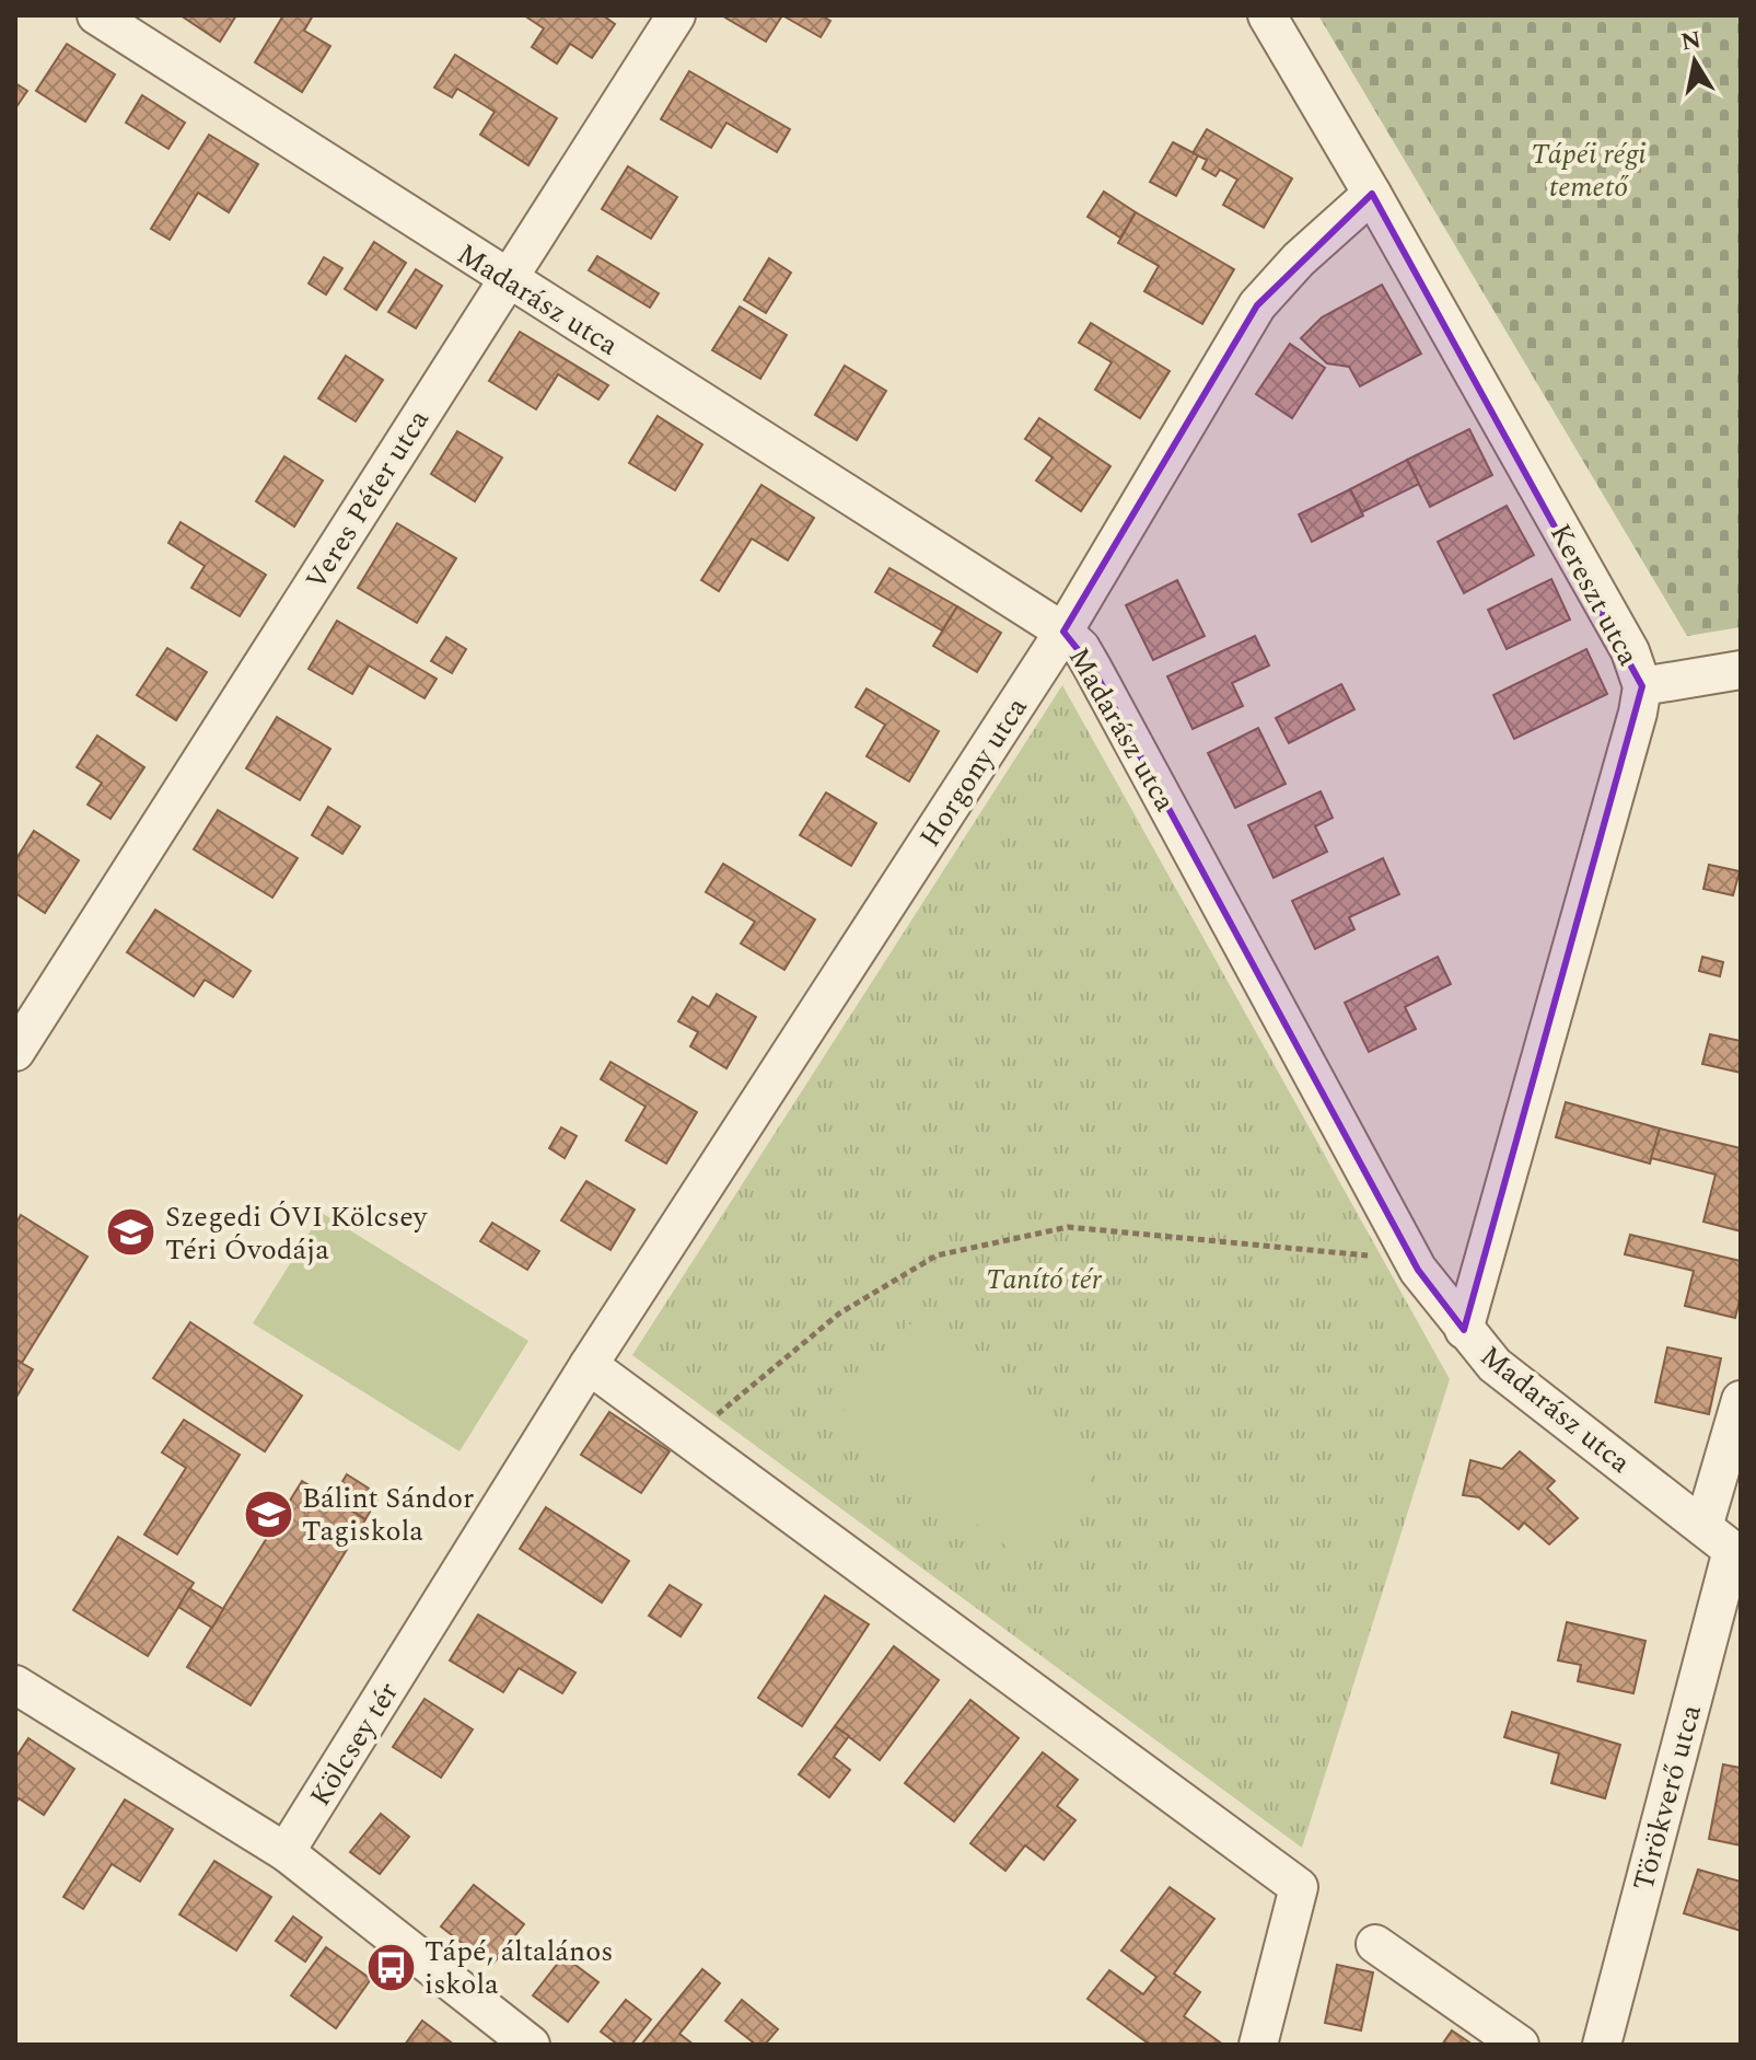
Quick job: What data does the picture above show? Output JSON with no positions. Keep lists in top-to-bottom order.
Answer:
{
  "streets": {
    "street": [
      "Madarász utca",
      "Veres Péter utca",
      "Kereszt utca",
      "Horgony utca",
      "Kölcsey tér",
      "Törökverő utca"
    ]
  },
  "crossings": [
    ["Madarász utca", "Veres Péter utca"],
    ["Madarász utca", "Kereszt utca"],
    ["Madarász utca", "Horgony utca"],
    ["Madarász utca", "Törökverő utca"],
    ["Kereszt utca", "Horgony utca"],
    ["Horgony utca", "Kölcsey tér"]
  ],
  "parks": ["Tápéi régi temető", "Tanító tér"],
  "places": {
    "school or university": ["Szegedi ÓVI Kölcsey Téri Óvodája", "Bálint Sándor Tagiskola"],
    "bus stop": ["Tápé, általános iskola"]
  },
  "north": "top"
}
